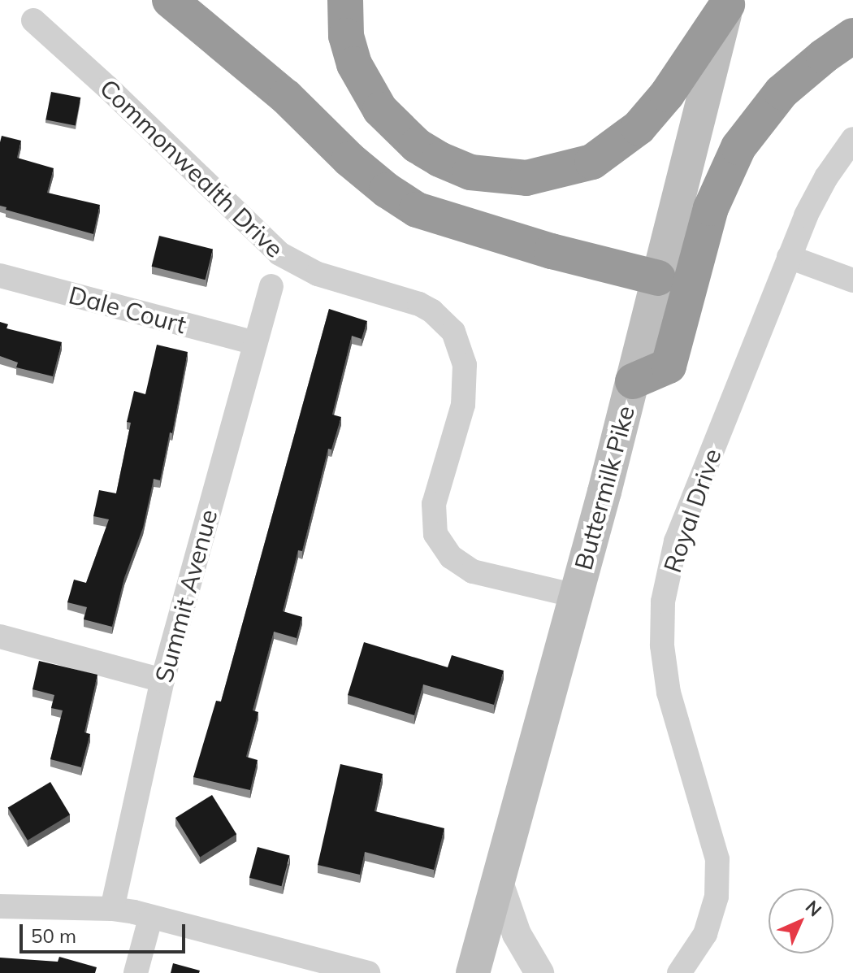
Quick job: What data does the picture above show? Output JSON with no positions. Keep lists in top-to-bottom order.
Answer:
{
  "streets": {
    "main road": ["Buttermilk Pike"],
    "street": [
      "Commonwealth Drive",
      "Dale Court",
      "Royal Drive",
      "Summit Avenue"
    ]
  },
  "crossings": [
    ["Commonwealth Drive", "Buttermilk Pike"],
    ["Dale Court", "Summit Avenue"]
  ],
  "scale_bar": "50 m",
  "north": "top right"
}
